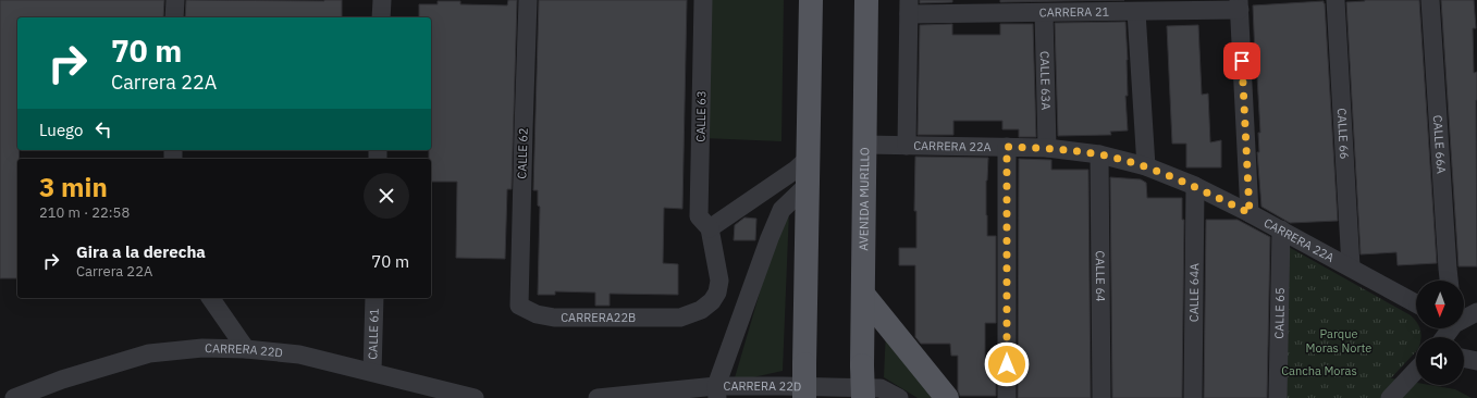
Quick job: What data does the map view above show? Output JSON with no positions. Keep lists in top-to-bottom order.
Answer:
{
  "streets": {
    "main road": ["AVENIDA MURILLO"],
    "street": [
      "CARRERA 21",
      "CALLE 63A",
      "CALLE 63",
      "CALLE 66",
      "CALLE 66A",
      "CARRERA 22A",
      "CALLE 62",
      "CALLE 64",
      "CALLE 64A",
      "CALLE 65",
      "CARRERA22B",
      "CALLE 61",
      "CARRERA 22D"
    ]
  },
  "crossings": [
    ["CARRERA 21", "CALLE 63A"],
    ["CALLE 63A", "CARRERA 22A"],
    ["CALLE 63", "CARRERA22B"],
    ["CALLE 66", "CARRERA 22A"],
    ["CARRERA 22A", "AVENIDA MURILLO"],
    ["CARRERA 22A", "CALLE 64"],
    ["CARRERA 22A", "CALLE 64A"],
    ["CARRERA 22A", "CALLE 65"],
    ["CALLE 62", "CARRERA22B"],
    ["CALLE 61", "CARRERA 22D"]
  ],
  "parks": ["Parque Moras Norte", "Cancha Moras"],
  "north": "bottom",
  "page": {
    "turn": ["70 m", "Carrera 22A"],
    "then": "Luego",
    "heading": ["3 min", "210 m · 22:58"],
    "list": [
      {
        "name": "Gira a la derecha",
        "note": "Carrera 22A",
        "value": "70 m"
      }
    ]
  }
}
